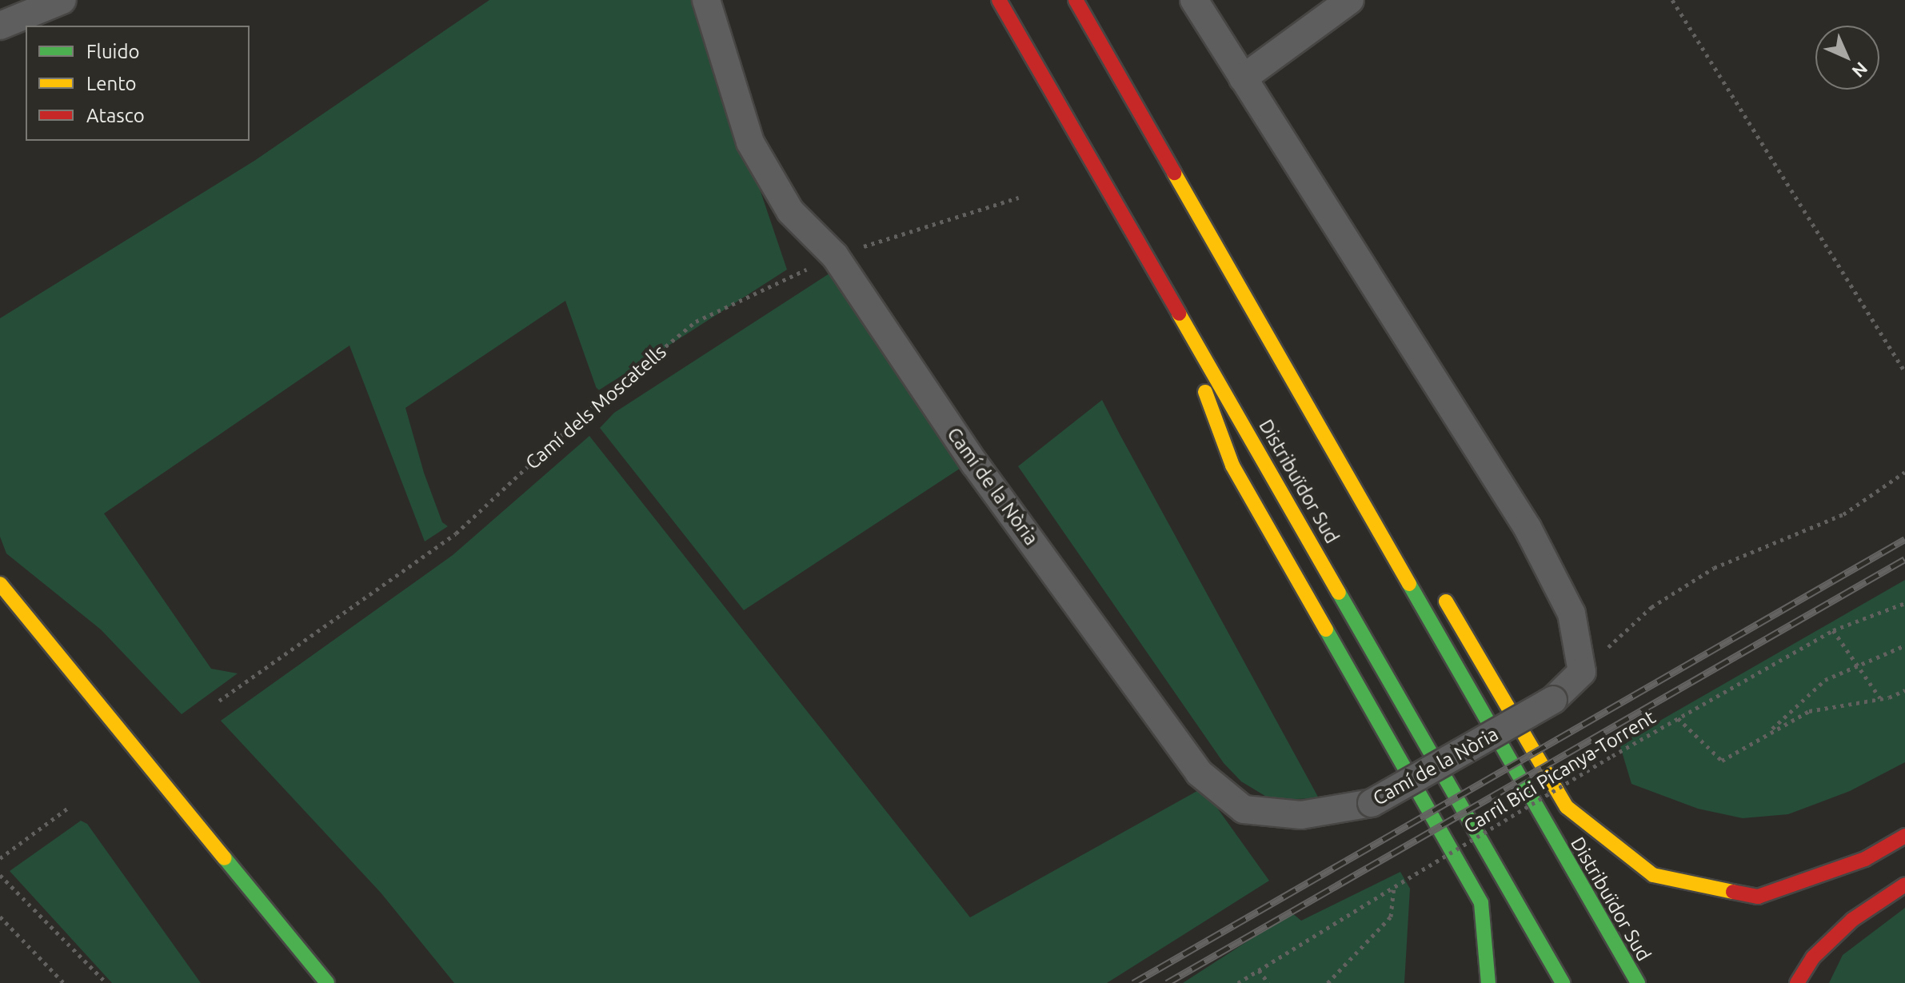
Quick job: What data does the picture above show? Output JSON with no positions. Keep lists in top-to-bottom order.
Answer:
{
  "streets": {
    "main road": ["Distribuïdor Sud"],
    "street": ["Camí de la Nòria"],
    "path": ["Camí dels Moscatells", "Carril Bici Picanya-Torrent"]
  },
  "crossings": [
    ["Camí dels Moscatells", "Camí de la Nòria"]
  ],
  "legend": ["Fluido", "Lento", "Atasco"],
  "north": "bottom right"
}
